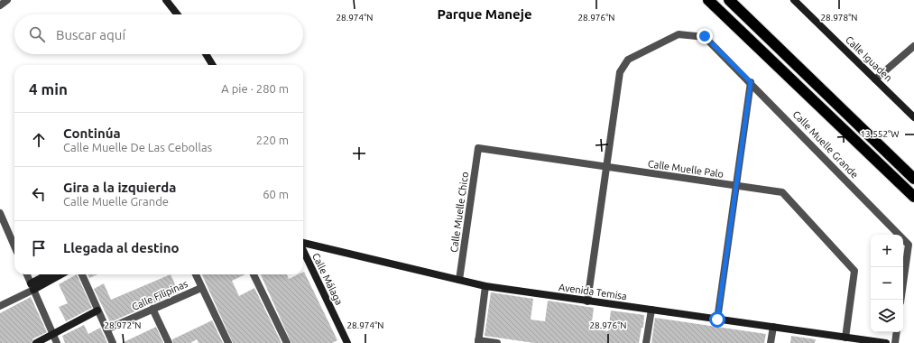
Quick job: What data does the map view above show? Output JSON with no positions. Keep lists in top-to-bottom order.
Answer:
{
  "streets": {
    "street": [
      "Calle Iguaden",
      "Calle Muelle Grande",
      "Calle Muelle Palo",
      "Calle Muelle Chico",
      "Calle Málaga",
      "Avenida Temisa",
      "Calle Filipinas"
    ]
  },
  "crossings": [
    ["Calle Muelle Grande", "Calle Muelle Palo"],
    ["Calle Muelle Palo", "Calle Muelle Chico"],
    ["Calle Muelle Palo", "Avenida Temisa"],
    ["Calle Muelle Chico", "Avenida Temisa"]
  ],
  "districts": ["Parque Maneje"],
  "page": {
    "search": "Buscar aquí",
    "heading": ["4 min", "A pie · 280 m"],
    "list": [
      ["Continúa", "Calle Muelle De Las Cebollas", "220 m"],
      ["Gira a la izquierda", "Calle Muelle Grande", "60 m"],
      "Llegada al destino"
    ],
    "map_buttons": ["+", "−"]
  },
  "coordinates": [
    "28.974°N",
    "28.976°N",
    "28.978°N",
    "13.552°W",
    "28.972°N"
  ]
}
